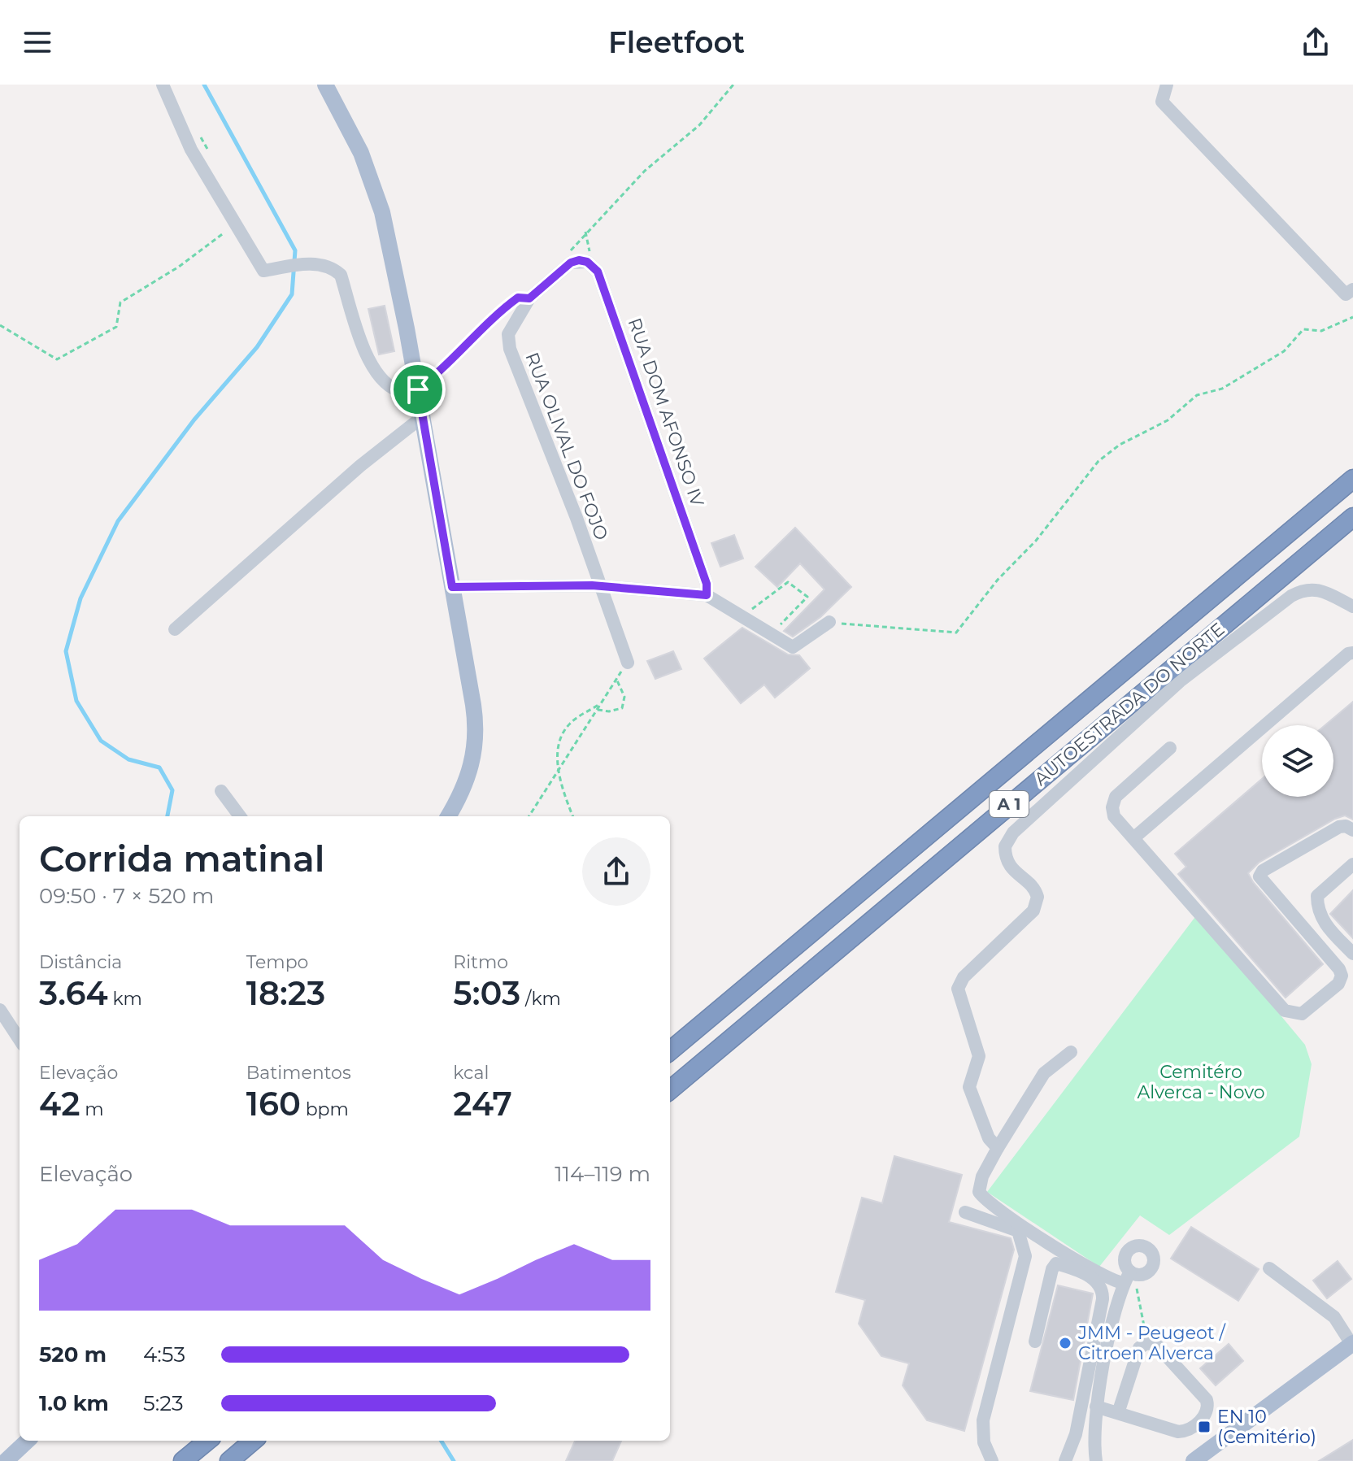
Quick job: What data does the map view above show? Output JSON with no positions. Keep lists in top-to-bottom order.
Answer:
{
  "streets": {
    "highway": ["AUTOESTRADA DO NORTE", "A 1"],
    "street": ["RUA DOM AFONSO IV", "RUA OLIVAL DO FOJO"]
  },
  "crossings": [
    ["RUA DOM AFONSO IV", "RUA OLIVAL DO FOJO"]
  ],
  "parks": ["Cemitéro Alverca - Novo"],
  "places": {
    "other": ["JMM - Peugeot / Citroen Alverca"],
    "transit": ["EN 10 (Cemitério)"]
  },
  "page": {
    "header": "Fleetfoot",
    "heading": ["Corrida matinal", "09:50 · 7 × 520 m"],
    "stats": [
      ["Distância", "3.64 km"],
      ["Tempo", "18:23"],
      ["Ritmo", "5:03 /km"],
      ["Elevação", "42 m"],
      ["Batimentos", "160 bpm"],
      ["kcal", "247"]
    ],
    "chart": ["Elevação", "114–119 m"],
    "list": [
      {
        "name": "520 m",
        "note": "4:53"
      },
      {
        "name": "1.0 km",
        "note": "5:23"
      }
    ]
  }
}
